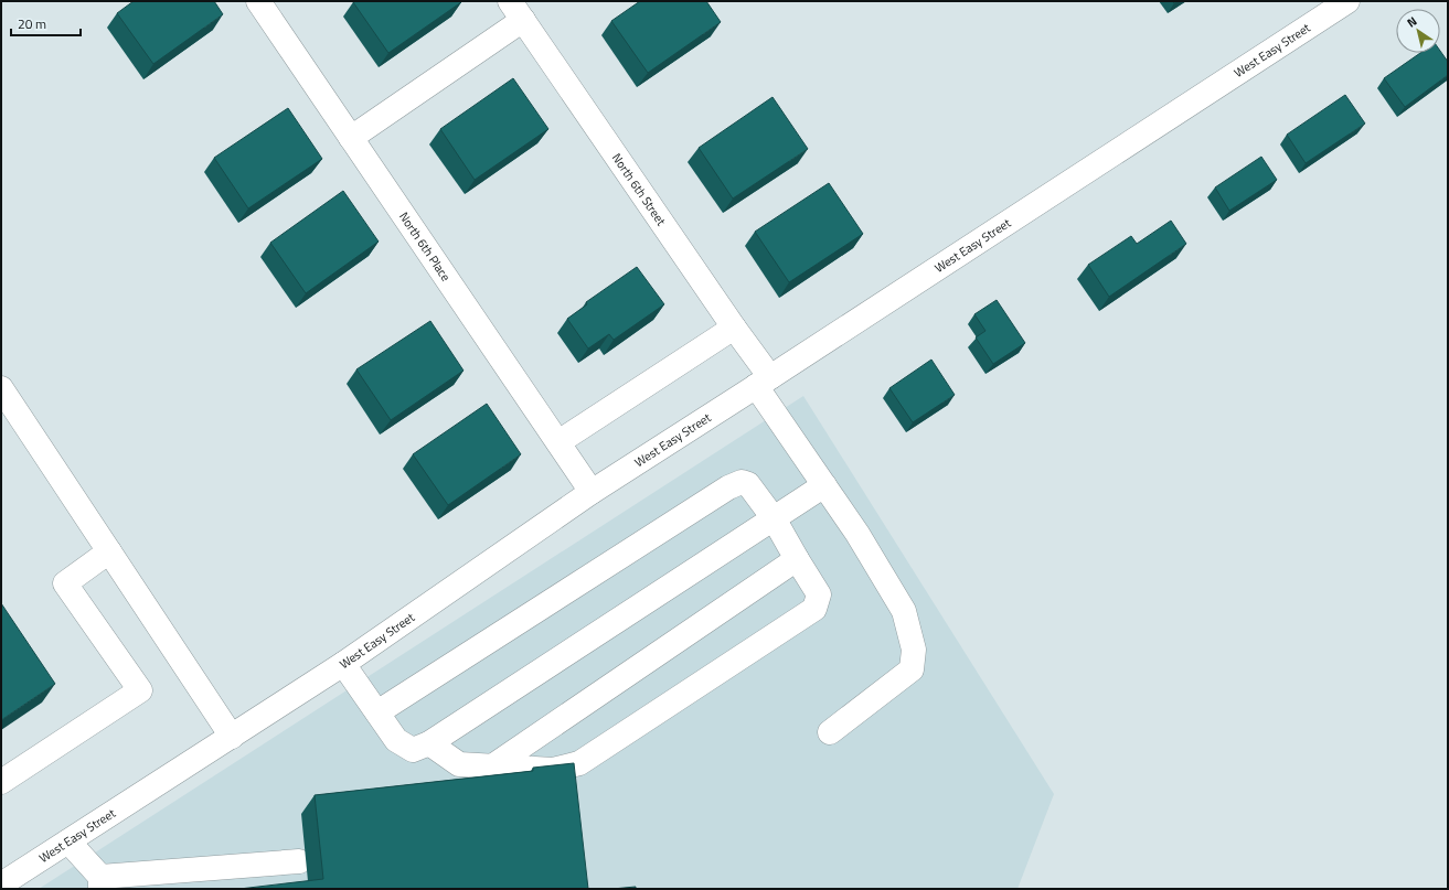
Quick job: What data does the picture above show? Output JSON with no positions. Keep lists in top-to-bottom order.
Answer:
{
  "streets": {
    "street": ["West Easy Street", "North 6th Street", "North 6th Place"]
  },
  "crossings": [
    ["West Easy Street", "North 6th Street"],
    ["West Easy Street", "North 6th Place"]
  ],
  "scale_bar": "20 m",
  "north": "top left"
}
